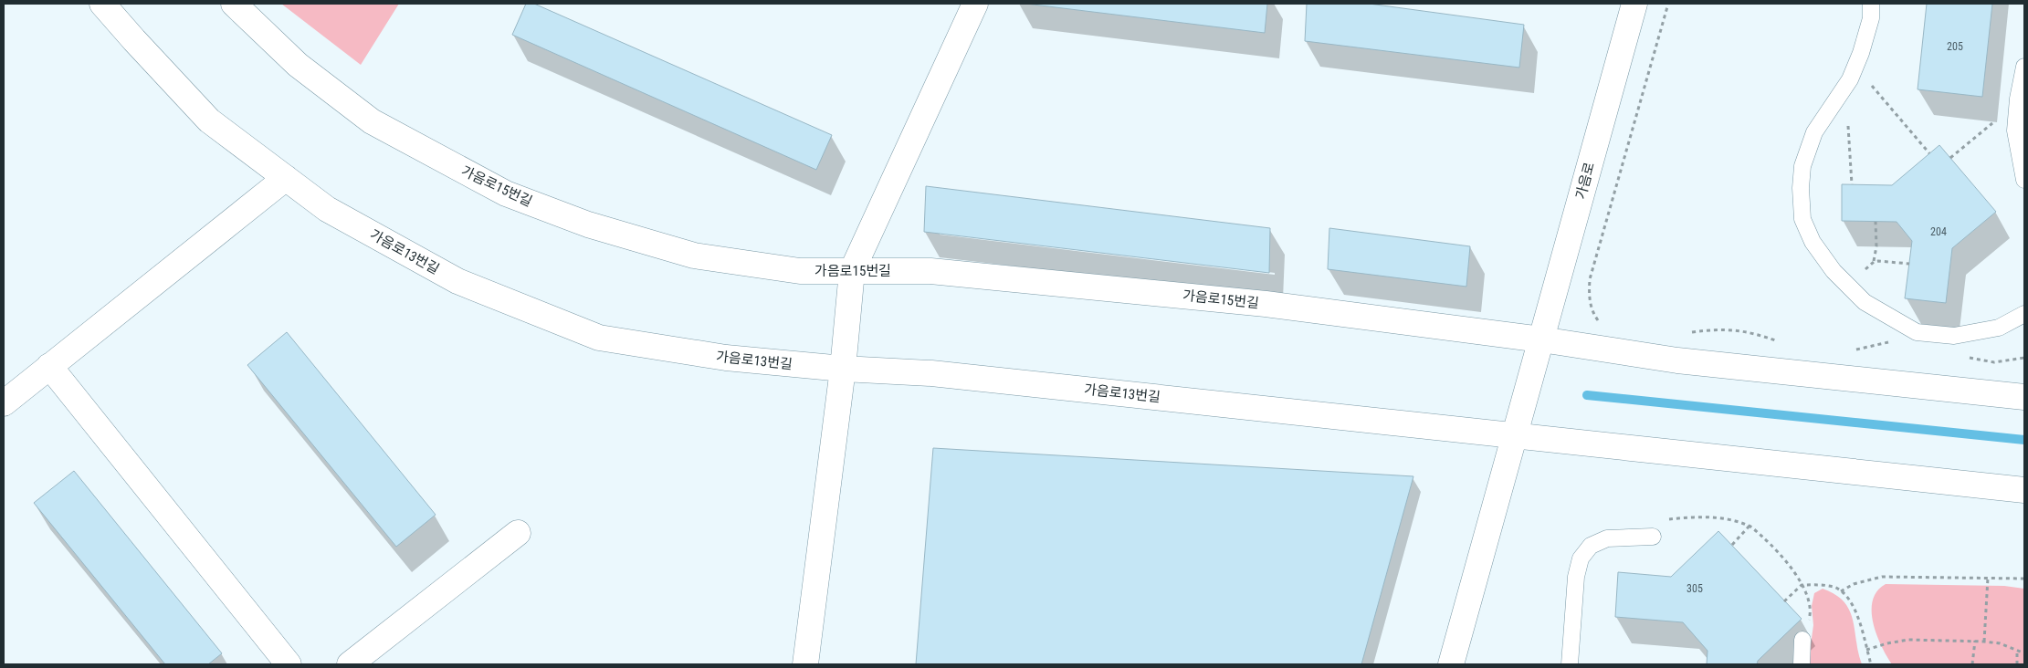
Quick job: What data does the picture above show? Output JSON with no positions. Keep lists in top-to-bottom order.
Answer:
{
  "streets": {
    "street": ["가음로", "가음로15번길", "가음로13번길"]
  },
  "crossings": [
    ["가음로", "가음로15번길"],
    ["가음로", "가음로13번길"]
  ],
  "house_numbers": ["205", "204", "305"]
}
